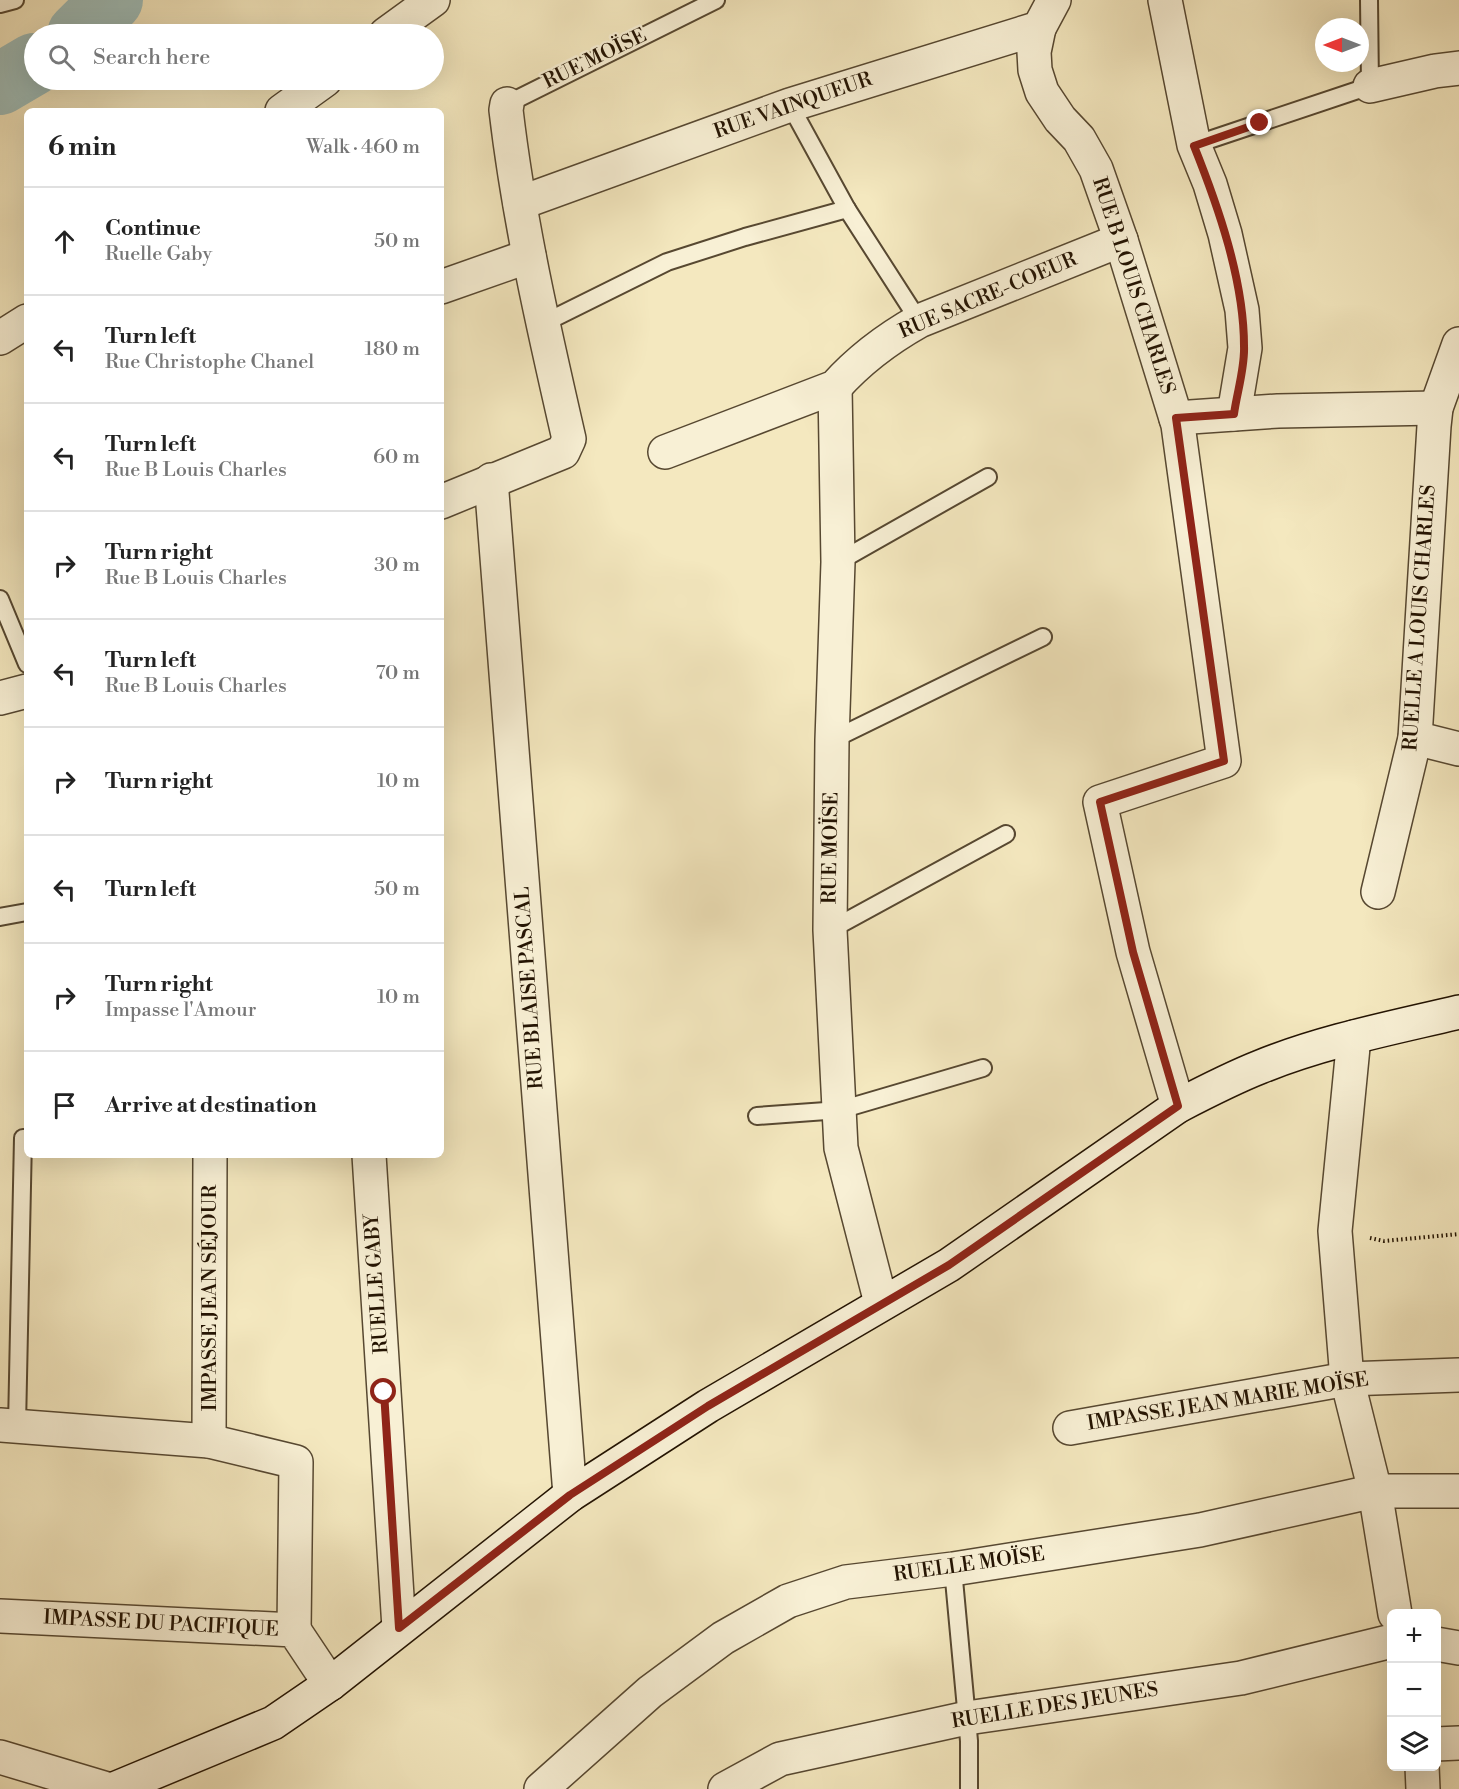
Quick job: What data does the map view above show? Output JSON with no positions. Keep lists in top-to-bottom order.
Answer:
{
  "streets": {
    "street": [
      "RUE MOÏSE",
      "RUE VAINQUEUR",
      "RUE B LOUIS CHARLES",
      "RUE SACRE-COEUR",
      "RUELLE A LOUIS CHARLES",
      "RUE BLAISE PASCAL",
      "RUELLE GABY",
      "IMPASSE JEAN SÉJOUR",
      "IMPASSE JEAN MARIE MOÏSE",
      "RUELLE MOÏSE",
      "IMPASSE DU PACIFIQUE",
      "RUELLE DES JEUNES"
    ]
  },
  "crossings": [
    ["RUE MOÏSE", "RUE SACRE-COEUR"],
    ["RUE VAINQUEUR", "RUE B LOUIS CHARLES"],
    ["RUE B LOUIS CHARLES", "RUE SACRE-COEUR"]
  ],
  "north": "left",
  "page": {
    "search": "Search here",
    "heading": ["6 min", "Walk · 460 m"],
    "list": [
      ["Continue", "Ruelle Gaby", "50 m"],
      ["Turn left", "Rue Christophe Chanel", "180 m"],
      ["Turn left", "Rue B Louis Charles", "60 m"],
      ["Turn right", "Rue B Louis Charles", "30 m"],
      ["Turn left", "Rue B Louis Charles", "70 m"],
      ["Turn right", "10 m"],
      ["Turn left", "50 m"],
      ["Turn right", "Impasse l'Amour", "10 m"],
      "Arrive at destination"
    ],
    "map_buttons": ["+", "−"]
  }
}
